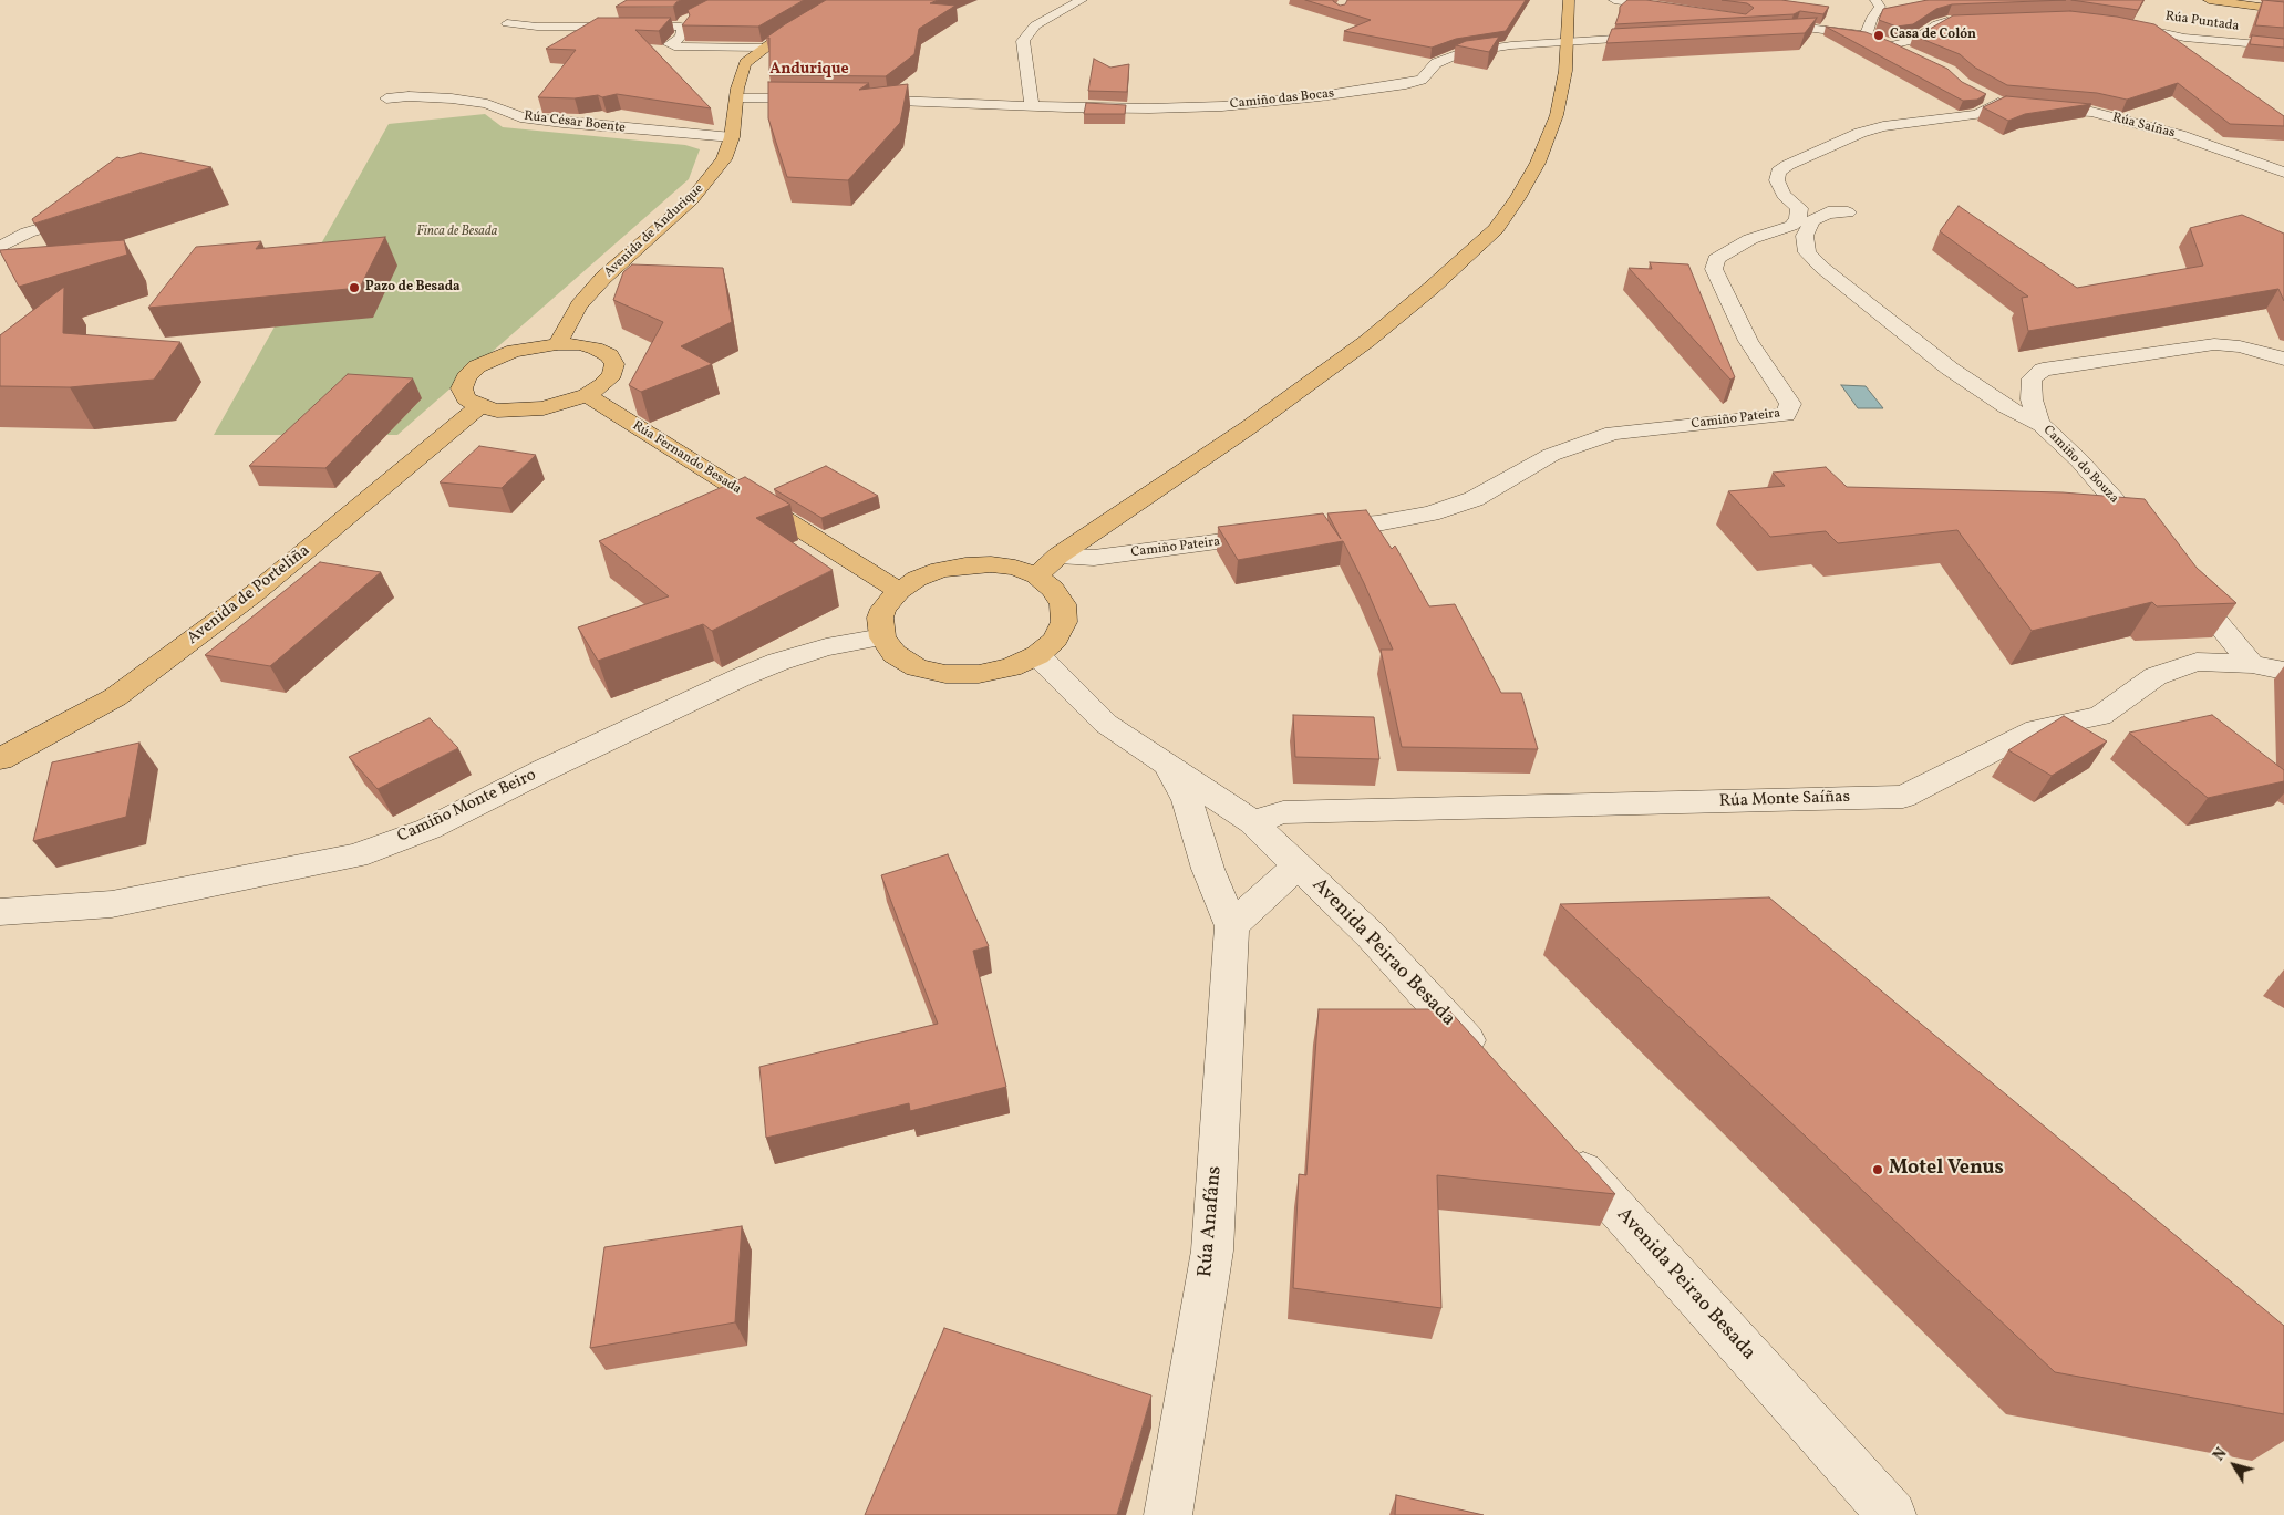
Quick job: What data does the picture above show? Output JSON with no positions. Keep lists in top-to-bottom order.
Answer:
{
  "streets": {
    "main road": ["Avenida de Andurique", "Rúa Fernando Besada", "Avenida de Porteliña"],
    "street": [
      "Rúa Puntada",
      "Camiño das Bocas",
      "Rúa César Boente",
      "Rúa Saíñas",
      "Camiño Pateira",
      "Camiño do Bouza",
      "Rúa Monte Saíñas",
      "Camiño Monte Beiro",
      "Avenida Peirao Besada",
      "Rúa Anafáns"
    ]
  },
  "crossings": [
    ["Rúa César Boente", "Avenida de Andurique"],
    ["Rúa Fernando Besada", "Camiño Monte Beiro"],
    ["Rúa Fernando Besada", "Avenida Peirao Besada"],
    ["Rúa Monte Saíñas", "Avenida Peirao Besada"],
    ["Camiño Monte Beiro", "Avenida Peirao Besada"],
    ["Avenida Peirao Besada", "Rúa Anafáns"]
  ],
  "districts": ["Andurique"],
  "parks": ["Finca de Besada"],
  "places": ["Casa de Colón", "Pazo de Besada", "Motel Venus"],
  "north": "top left"
}
